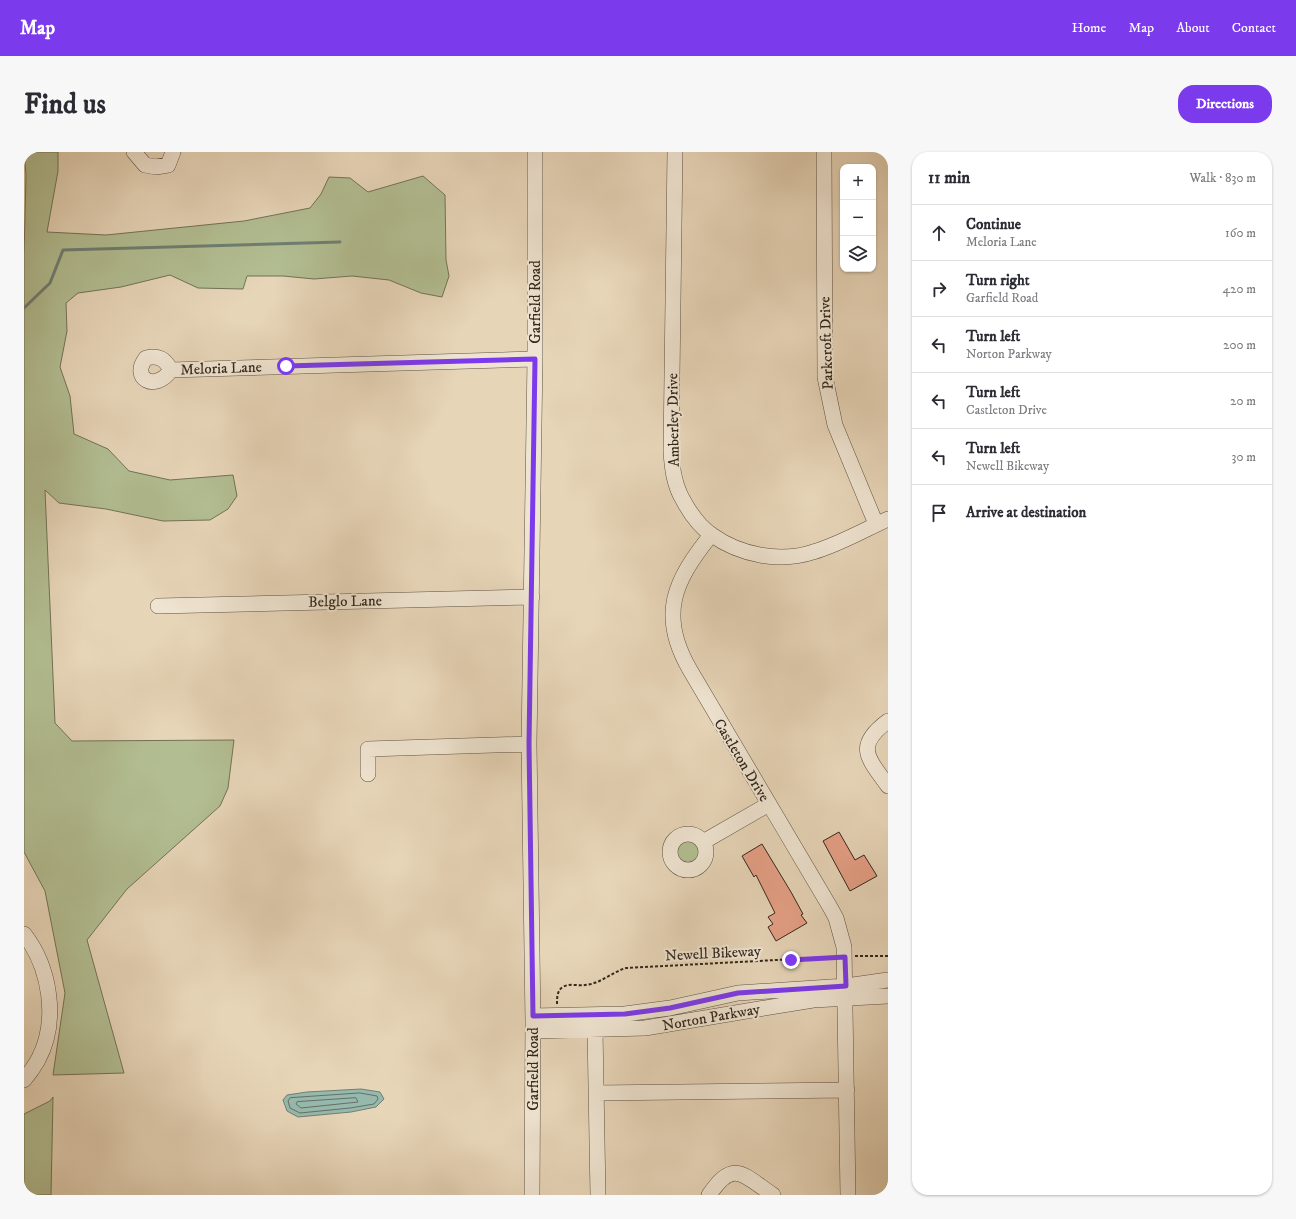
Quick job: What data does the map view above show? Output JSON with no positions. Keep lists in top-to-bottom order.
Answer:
{
  "streets": {
    "street": [
      "Garfield Road",
      "Parkcroft Drive",
      "Meloria Lane",
      "Amberley Drive",
      "Belglo Lane",
      "Castleton Drive",
      "Norton Parkway"
    ],
    "path": ["Newell Bikeway"]
  },
  "crossings": [
    ["Garfield Road", "Meloria Lane"],
    ["Garfield Road", "Belglo Lane"],
    ["Garfield Road", "Norton Parkway"],
    ["Parkcroft Drive", "Amberley Drive"],
    ["Amberley Drive", "Castleton Drive"],
    ["Castleton Drive", "Newell Bikeway"],
    ["Castleton Drive", "Norton Parkway"]
  ],
  "page": {
    "header": "Map",
    "nav": [
      "Home",
      "Map",
      "About",
      "Contact"
    ],
    "buttons": "Directions",
    "title": "Find us",
    "heading": ["11 min", "Walk · 830 m"],
    "map_buttons": ["+", "−"],
    "list": [
      ["Continue", "Meloria Lane", "160 m"],
      ["Turn right", "Garfield Road", "420 m"],
      ["Turn left", "Norton Parkway", "200 m"],
      ["Turn left", "Castleton Drive", "20 m"],
      ["Turn left", "Newell Bikeway", "30 m"],
      "Arrive at destination"
    ]
  }
}
